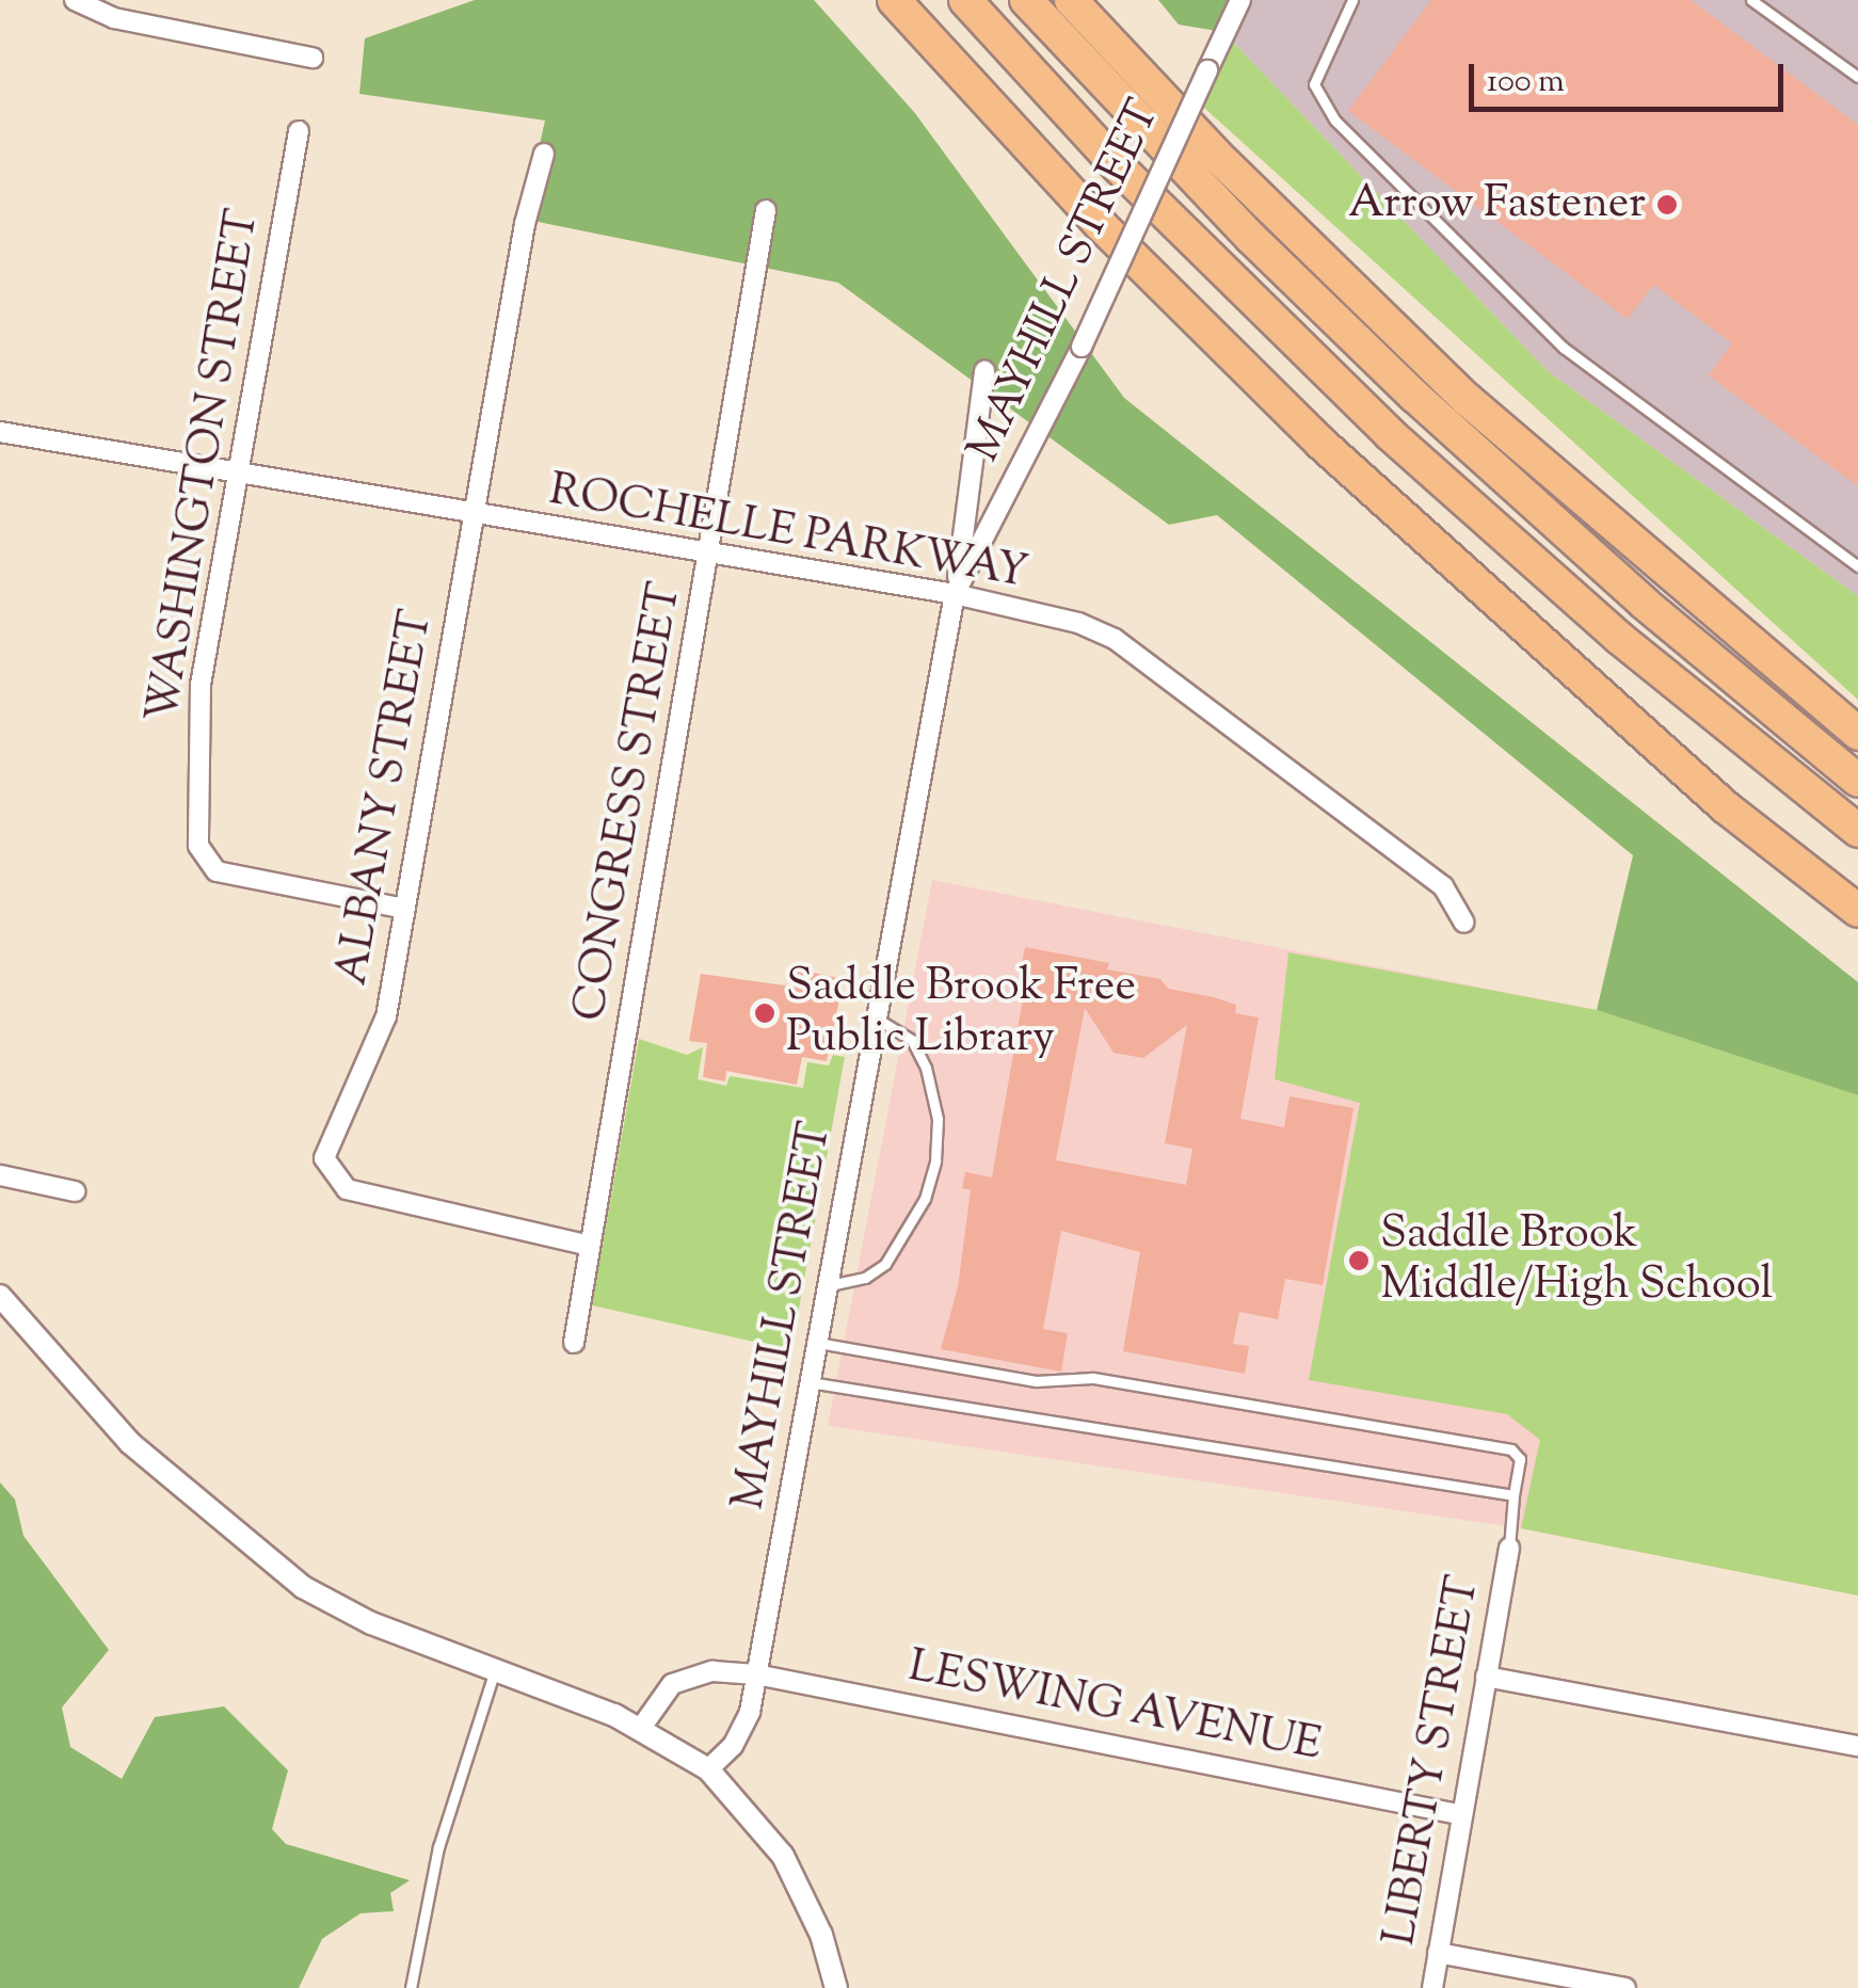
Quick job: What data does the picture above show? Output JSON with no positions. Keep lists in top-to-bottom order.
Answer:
{
  "streets": {
    "street": [
      "MAYHILL STREET",
      "WASHINGTON STREET",
      "ROCHELLE PARKWAY",
      "ALBANY STREET",
      "CONGRESS STREET",
      "LESWING AVENUE",
      "LIBERTY STREET"
    ]
  },
  "crossings": [
    ["MAYHILL STREET", "ROCHELLE PARKWAY"],
    ["MAYHILL STREET", "LESWING AVENUE"],
    ["WASHINGTON STREET", "ROCHELLE PARKWAY"],
    ["WASHINGTON STREET", "ALBANY STREET"],
    ["ROCHELLE PARKWAY", "ALBANY STREET"],
    ["ROCHELLE PARKWAY", "CONGRESS STREET"],
    ["ALBANY STREET", "CONGRESS STREET"],
    ["LESWING AVENUE", "LIBERTY STREET"]
  ],
  "places": ["Arrow Fastener", "Saddle Brook Free Public Library", "Saddle Brook Middle/High School"],
  "scale_bar": "100 m"
}
